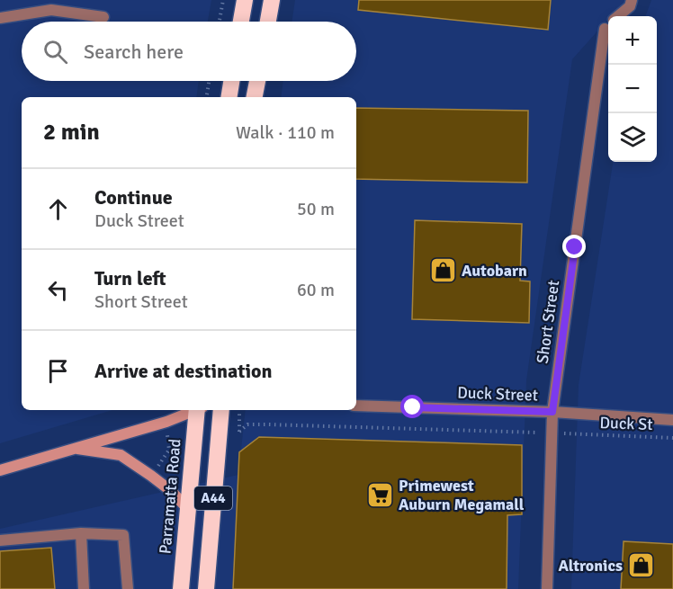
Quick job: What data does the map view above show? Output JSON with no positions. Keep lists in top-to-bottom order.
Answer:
{
  "streets": {
    "highway": ["Parramatta Road", "A44"],
    "street": ["Short Street", "Duck Street"],
    "path": ["Duck St"]
  },
  "crossings": [
    ["Short Street", "Duck Street"]
  ],
  "places": {
    "shop": ["Autobarn", "Altronics"],
    "supermarket": ["Primewest Auburn Megamall"]
  },
  "page": {
    "map_buttons": ["+", "−"],
    "search": "Search here",
    "heading": ["2 min", "Walk · 110 m"],
    "list": [
      ["Continue", "Duck Street", "50 m"],
      ["Turn left", "Short Street", "60 m"],
      "Arrive at destination"
    ]
  }
}
